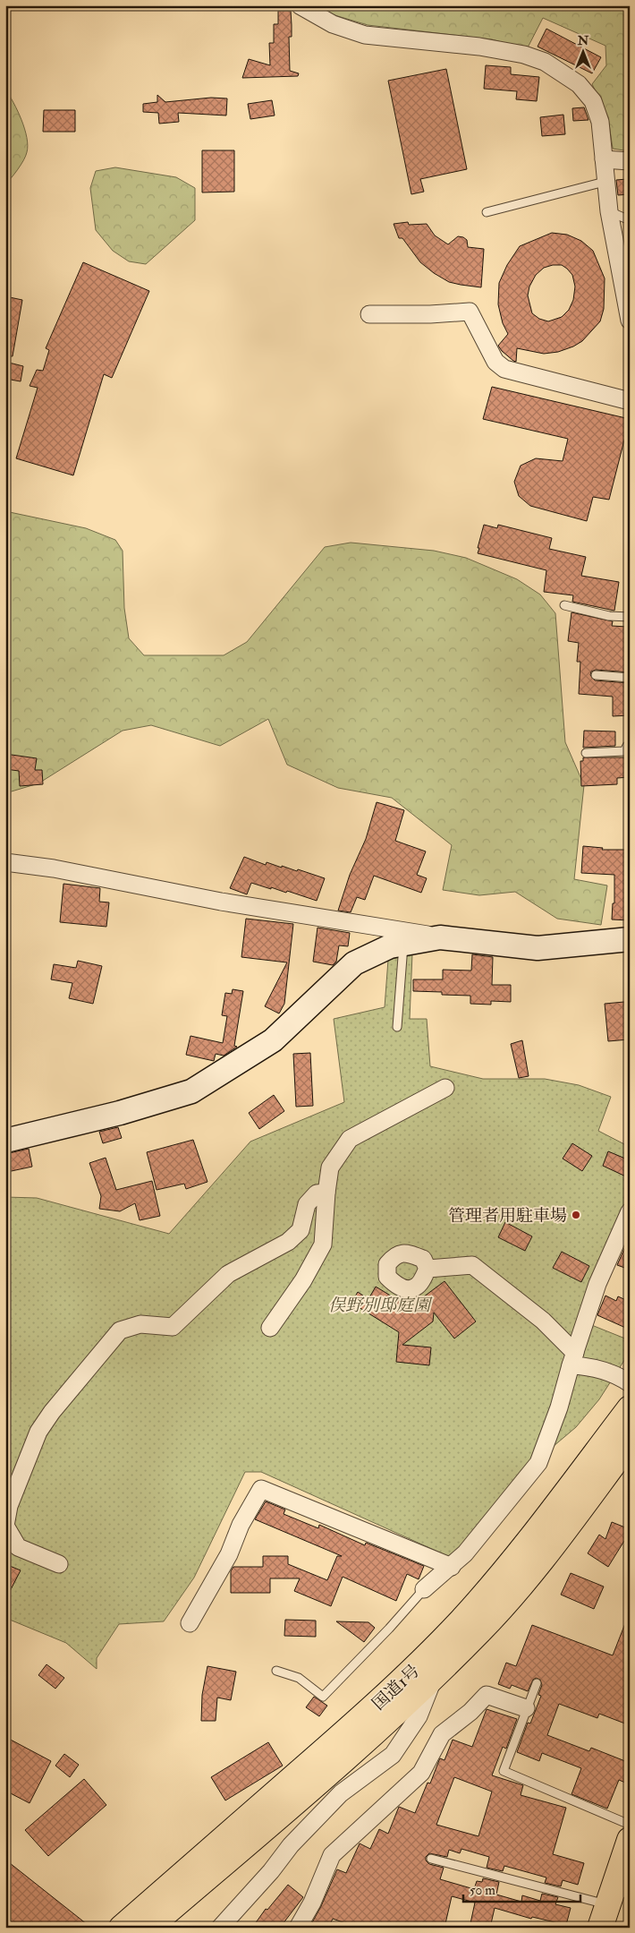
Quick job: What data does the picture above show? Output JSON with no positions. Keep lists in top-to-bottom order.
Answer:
{
  "streets": {
    "main road": ["国道1号"]
  },
  "parks": ["俣野別邸庭園"],
  "places": ["管理者用駐車場"],
  "scale_bar": "50 m",
  "north": "top"
}
